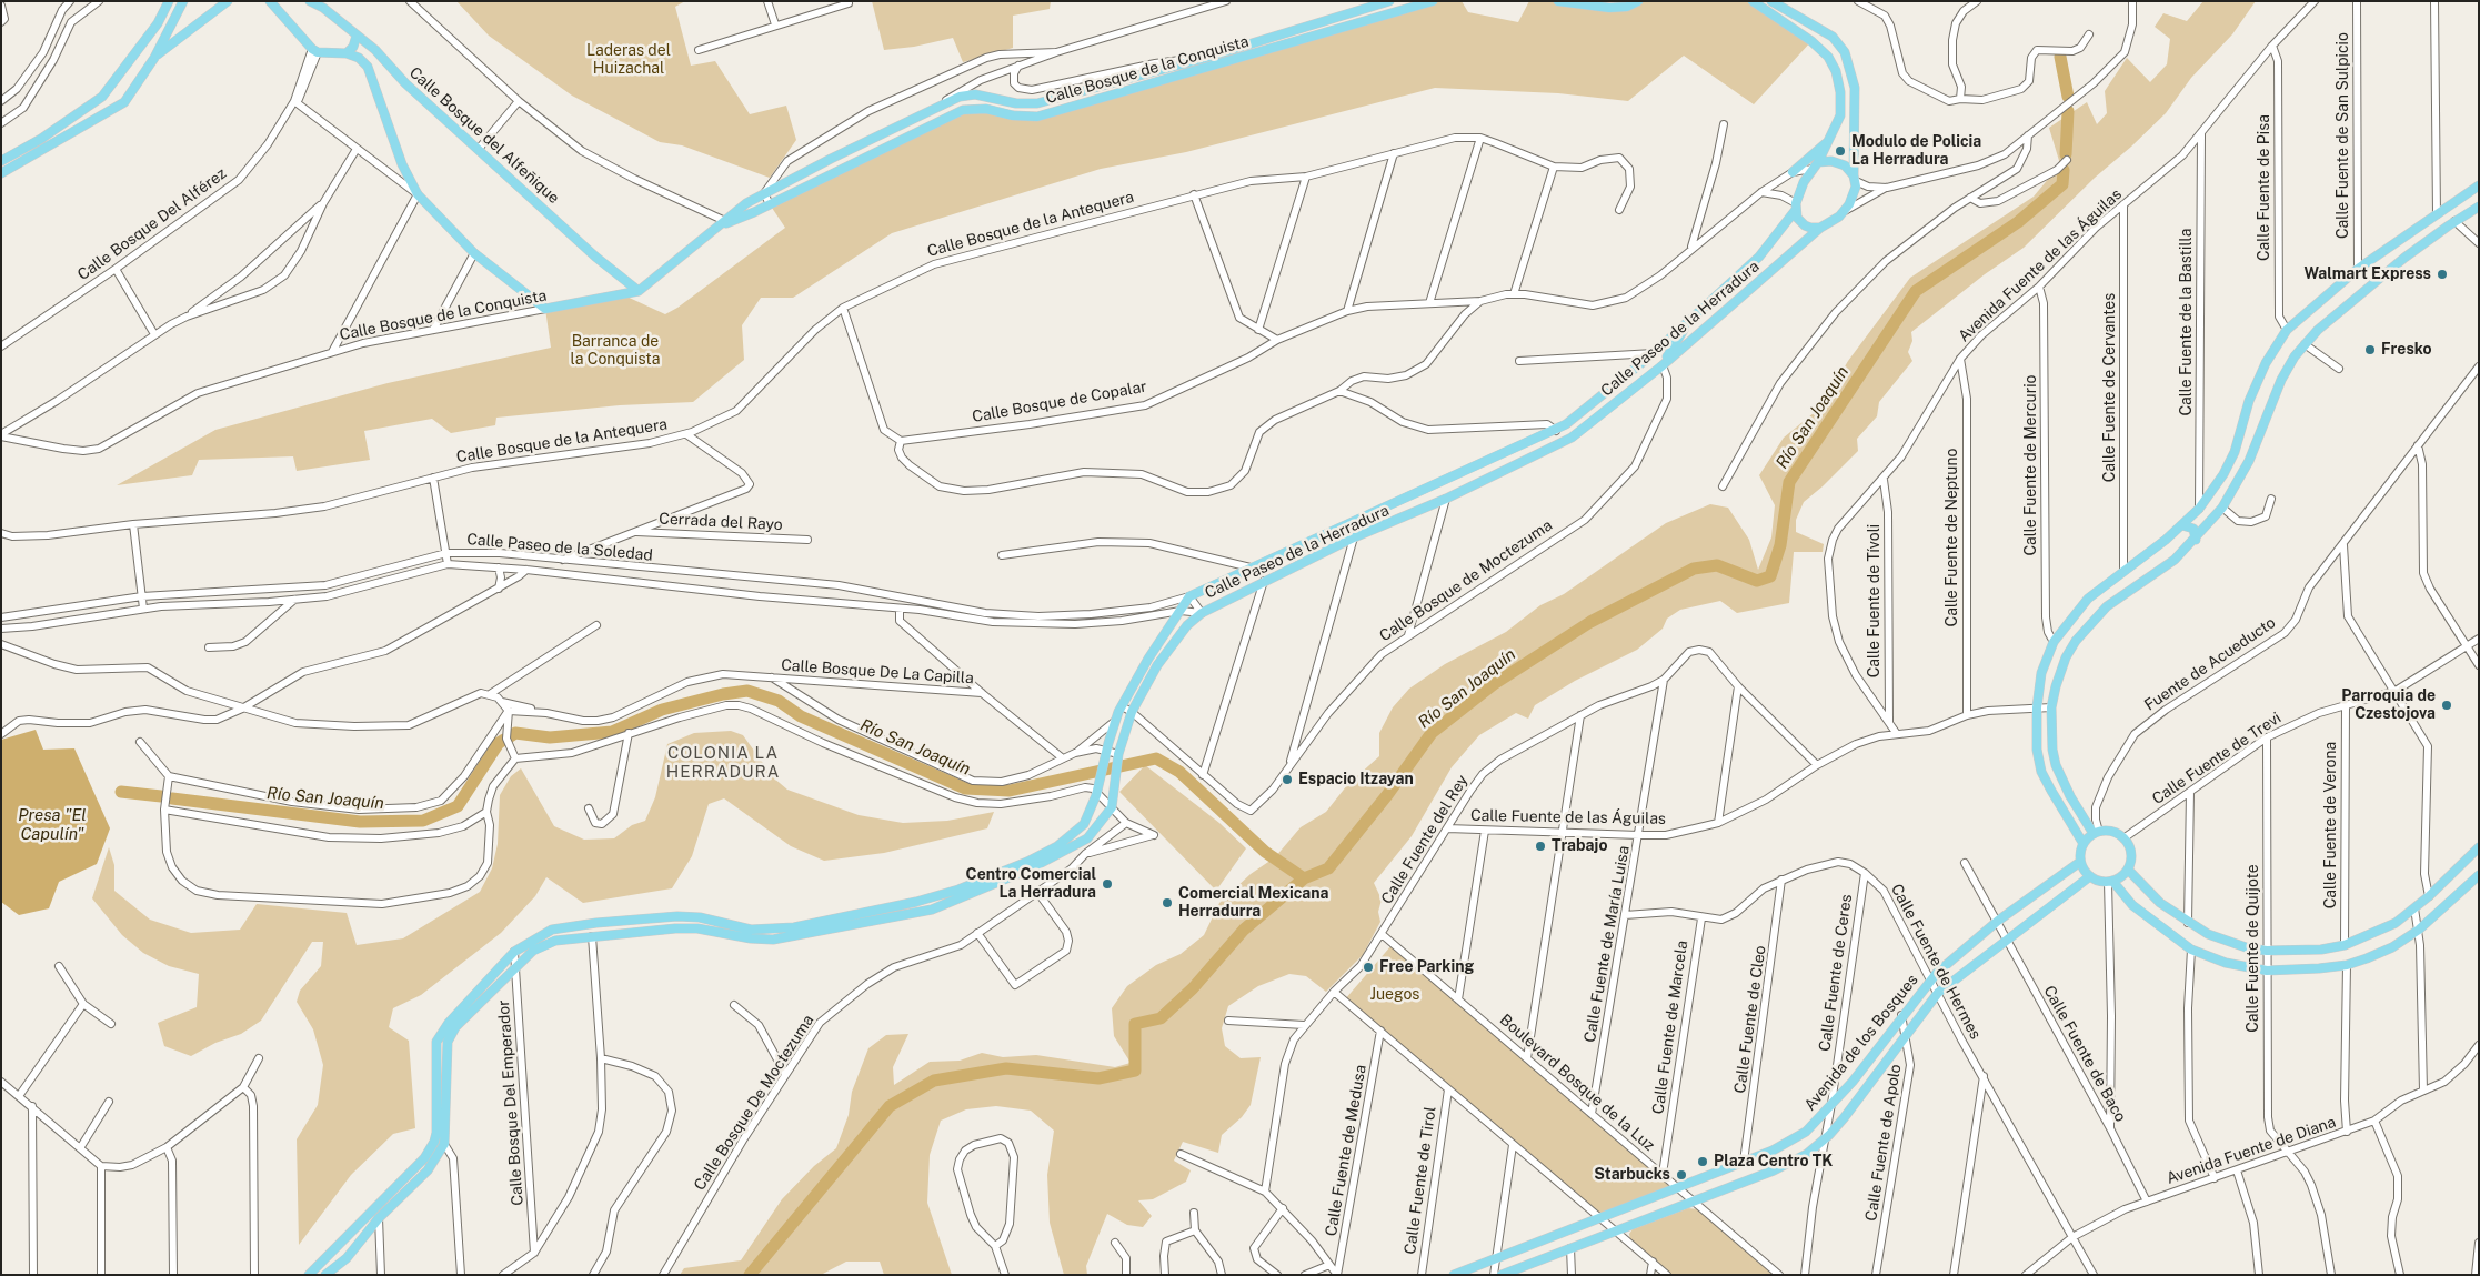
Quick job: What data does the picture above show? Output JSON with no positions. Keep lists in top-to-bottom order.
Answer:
{
  "streets": {
    "main road": [
      "Calle Bosque de la Conquista",
      "Calle Bosque del Alfeñique",
      "Calle Paseo de la Herradura",
      "Avenida de los Bosques"
    ],
    "street": [
      "Calle Fuente de San Sulpicio",
      "Calle Fuente de Pisa",
      "Calle Bosque Del Alférez",
      "Calle Bosque de la Antequera",
      "Avenida Fuente de las Águilas",
      "Calle Fuente de la Bastilla",
      "Calle Fuente de Cervantes",
      "Calle Bosque de Copalar",
      "Calle Fuente de Mercurio",
      "Cerrada del Rayo",
      "Calle Fuente de Neptuno",
      "Calle Paseo de la Soledad",
      "Calle Bosque de Moctezuma",
      "Calle Fuente de Tívoli",
      "Fuente de Acueducto",
      "Calle Bosque De La Capilla",
      "Calle Fuente de Trevi",
      "Calle Fuente de las Águilas",
      "Calle Fuente de Verona",
      "Calle Fuente del Rey",
      "Calle Fuente de María Luisa",
      "Calle Fuente de Quijote",
      "Calle Fuente de Hermes",
      "Calle Fuente de Ceres",
      "Calle Fuente de Cleo",
      "Calle Fuente de Marcela",
      "Calle Fuente de Baco",
      "Boulevard Bosque de la Luz",
      "Calle Bosque Del Emperador",
      "Calle Bosque De Moctezuma",
      "Calle Fuente de Apolo",
      "Calle Fuente de Medusa",
      "Avenida Fuente de Diana",
      "Calle Fuente de Tirol"
    ]
  },
  "crossings": [
    ["Calle Bosque de la Conquista", "Calle Bosque del Alfeñique"],
    ["Calle Fuente de Pisa", "Avenida Fuente de las Águilas"],
    ["Avenida Fuente de las Águilas", "Calle Fuente de la Bastilla"],
    ["Avenida Fuente de las Águilas", "Calle Fuente de Cervantes"],
    ["Avenida Fuente de las Águilas", "Calle Fuente de Mercurio"],
    ["Avenida Fuente de las Águilas", "Calle Fuente de Neptuno"],
    ["Avenida Fuente de las Águilas", "Calle Fuente de Tívoli"],
    ["Avenida Fuente de las Águilas", "Calle Fuente de las Águilas"],
    ["Calle Paseo de la Herradura", "Calle Paseo de la Soledad"],
    ["Calle Paseo de la Herradura", "Calle Bosque de Moctezuma"],
    ["Calle Paseo de la Herradura", "Calle Bosque Del Emperador"],
    ["Fuente de Acueducto", "Calle Fuente de Trevi"],
    ["Fuente de Acueducto", "Avenida de los Bosques"],
    ["Calle Fuente de Trevi", "Calle Fuente de Verona"],
    ["Calle Fuente de Trevi", "Calle Fuente de Quijote"],
    ["Calle Fuente de Trevi", "Avenida de los Bosques"],
    ["Calle Fuente de las Águilas", "Calle Fuente del Rey"],
    ["Calle Fuente de las Águilas", "Calle Fuente de María Luisa"],
    ["Calle Fuente del Rey", "Calle Fuente de María Luisa"],
    ["Calle Fuente del Rey", "Boulevard Bosque de la Luz"],
    ["Calle Fuente de María Luisa", "Calle Fuente de Hermes"],
    ["Calle Fuente de María Luisa", "Boulevard Bosque de la Luz"],
    ["Calle Fuente de Quijote", "Avenida Fuente de Diana"],
    ["Calle Fuente de Hermes", "Calle Fuente de Ceres"],
    ["Calle Fuente de Hermes", "Calle Fuente de Cleo"],
    ["Calle Fuente de Hermes", "Calle Fuente de Marcela"],
    ["Calle Fuente de Hermes", "Avenida de los Bosques"],
    ["Calle Fuente de Hermes", "Avenida Fuente de Diana"],
    ["Calle Fuente de Ceres", "Avenida de los Bosques"],
    ["Calle Fuente de Cleo", "Avenida de los Bosques"],
    ["Calle Fuente de Marcela", "Boulevard Bosque de la Luz"],
    ["Avenida de los Bosques", "Calle Fuente de Baco"],
    ["Avenida de los Bosques", "Boulevard Bosque de la Luz"],
    ["Avenida de los Bosques", "Calle Fuente de Apolo"],
    ["Calle Fuente de Baco", "Avenida Fuente de Diana"]
  ],
  "districts": ["COLONIA LA HERRADURA"],
  "water": ["Río San Joaquín", "Presa \"El Capulín\""],
  "parks": ["Laderas del Huizachal", "Barranca de la Conquista", "Juegos"],
  "places": [
    "Modulo de Policia La Herradura",
    "Walmart Express",
    "Fresko",
    "Parroquia de Czestojova",
    "Espacio Itzayan",
    "Trabajo",
    "Centro Comercial La Herradura",
    "Comercial Mexicana Herradurra",
    "Free Parking",
    "Plaza Centro TK",
    "Starbucks"
  ]
}
